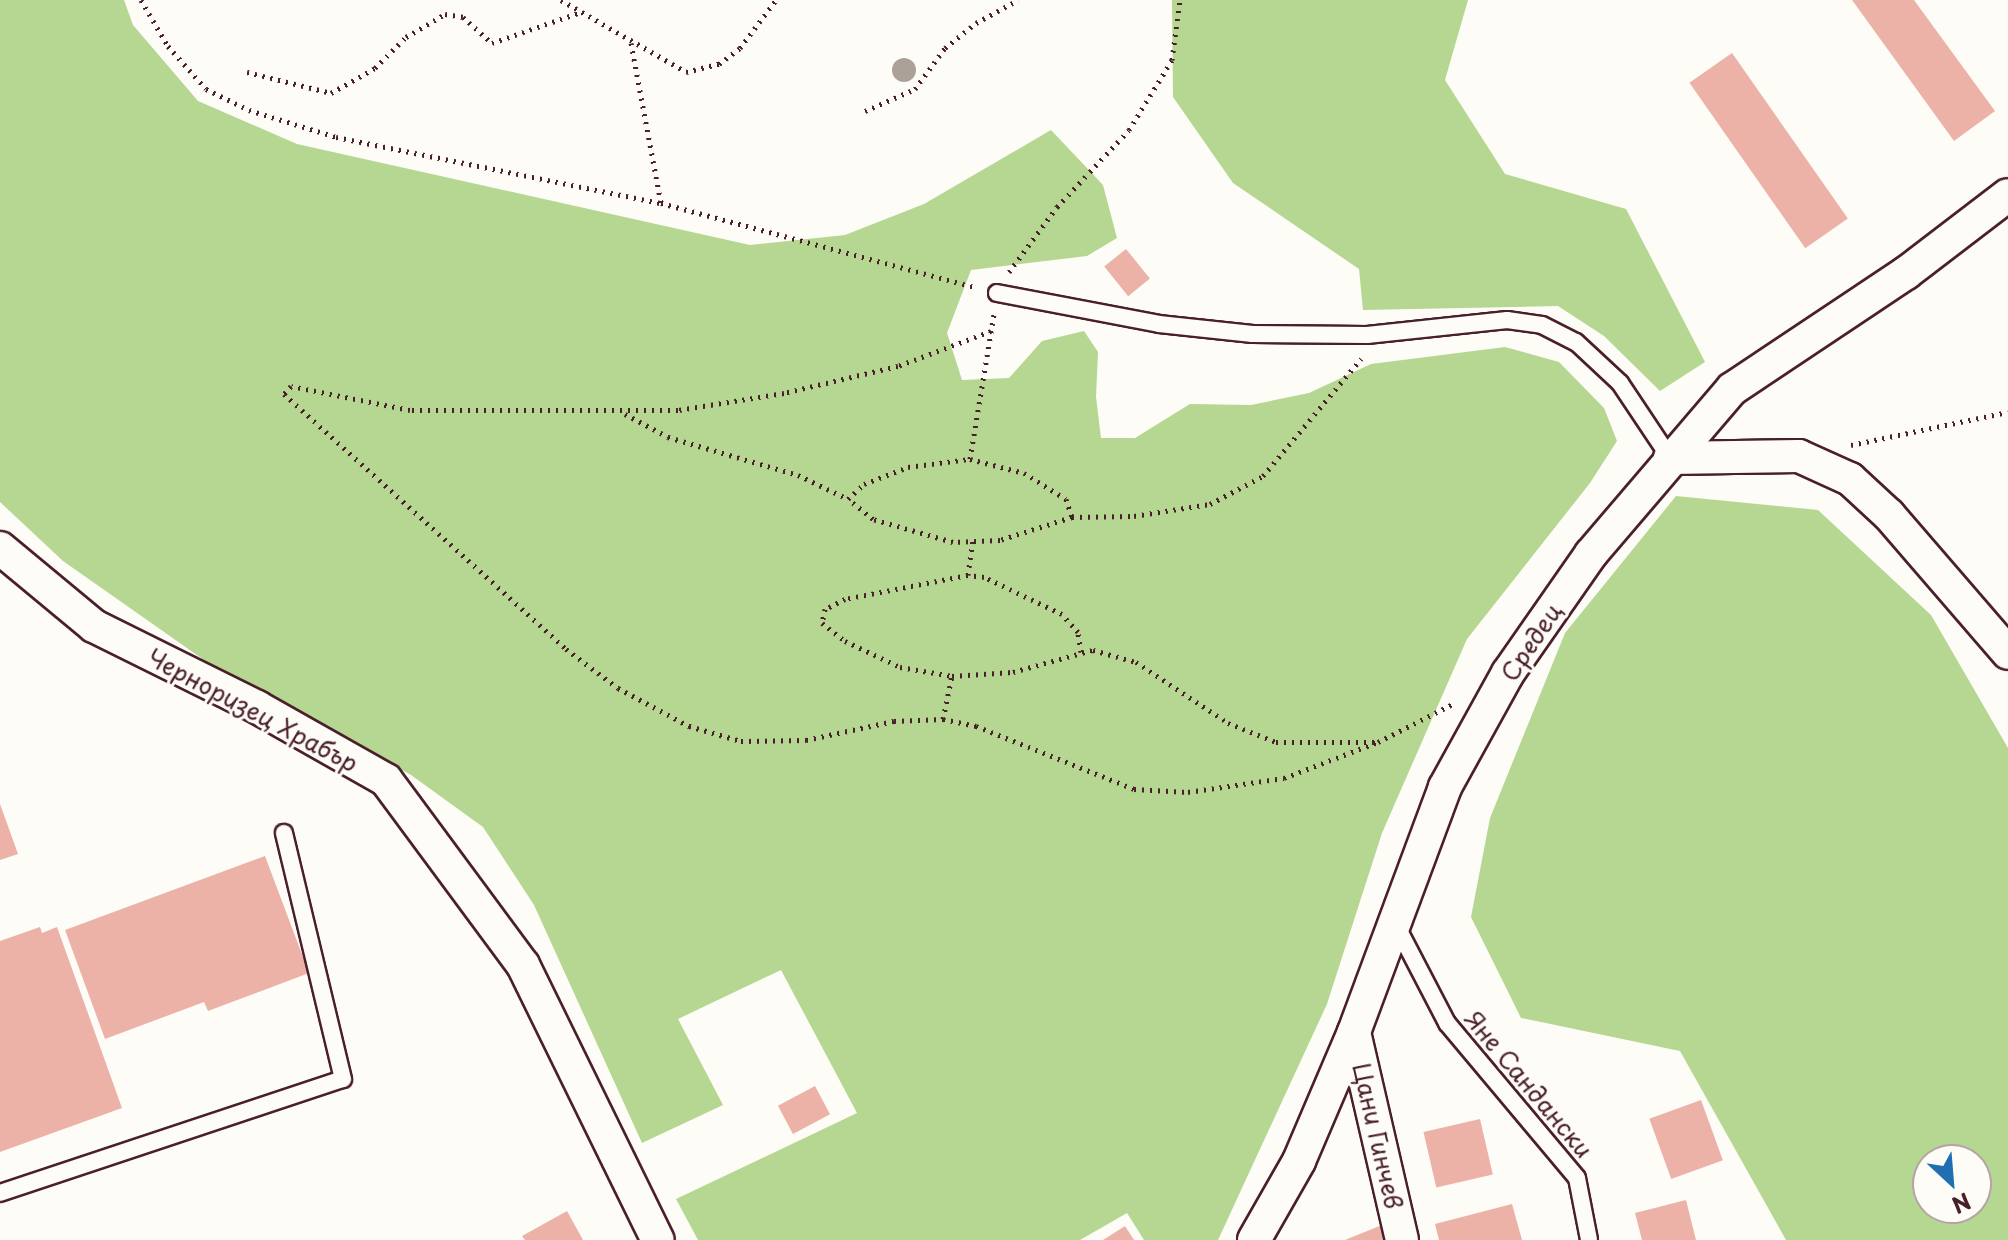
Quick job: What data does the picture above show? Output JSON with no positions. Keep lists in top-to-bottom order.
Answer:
{
  "streets": {
    "street": ["Средец", "Черноризец Храбър", "Цани Гинчев"],
    "lane": ["Яне Сандански"]
  },
  "crossings": [
    ["Средец", "Яне Сандански"],
    ["Средец", "Цани Гинчев"]
  ],
  "north": "bottom right"
}
